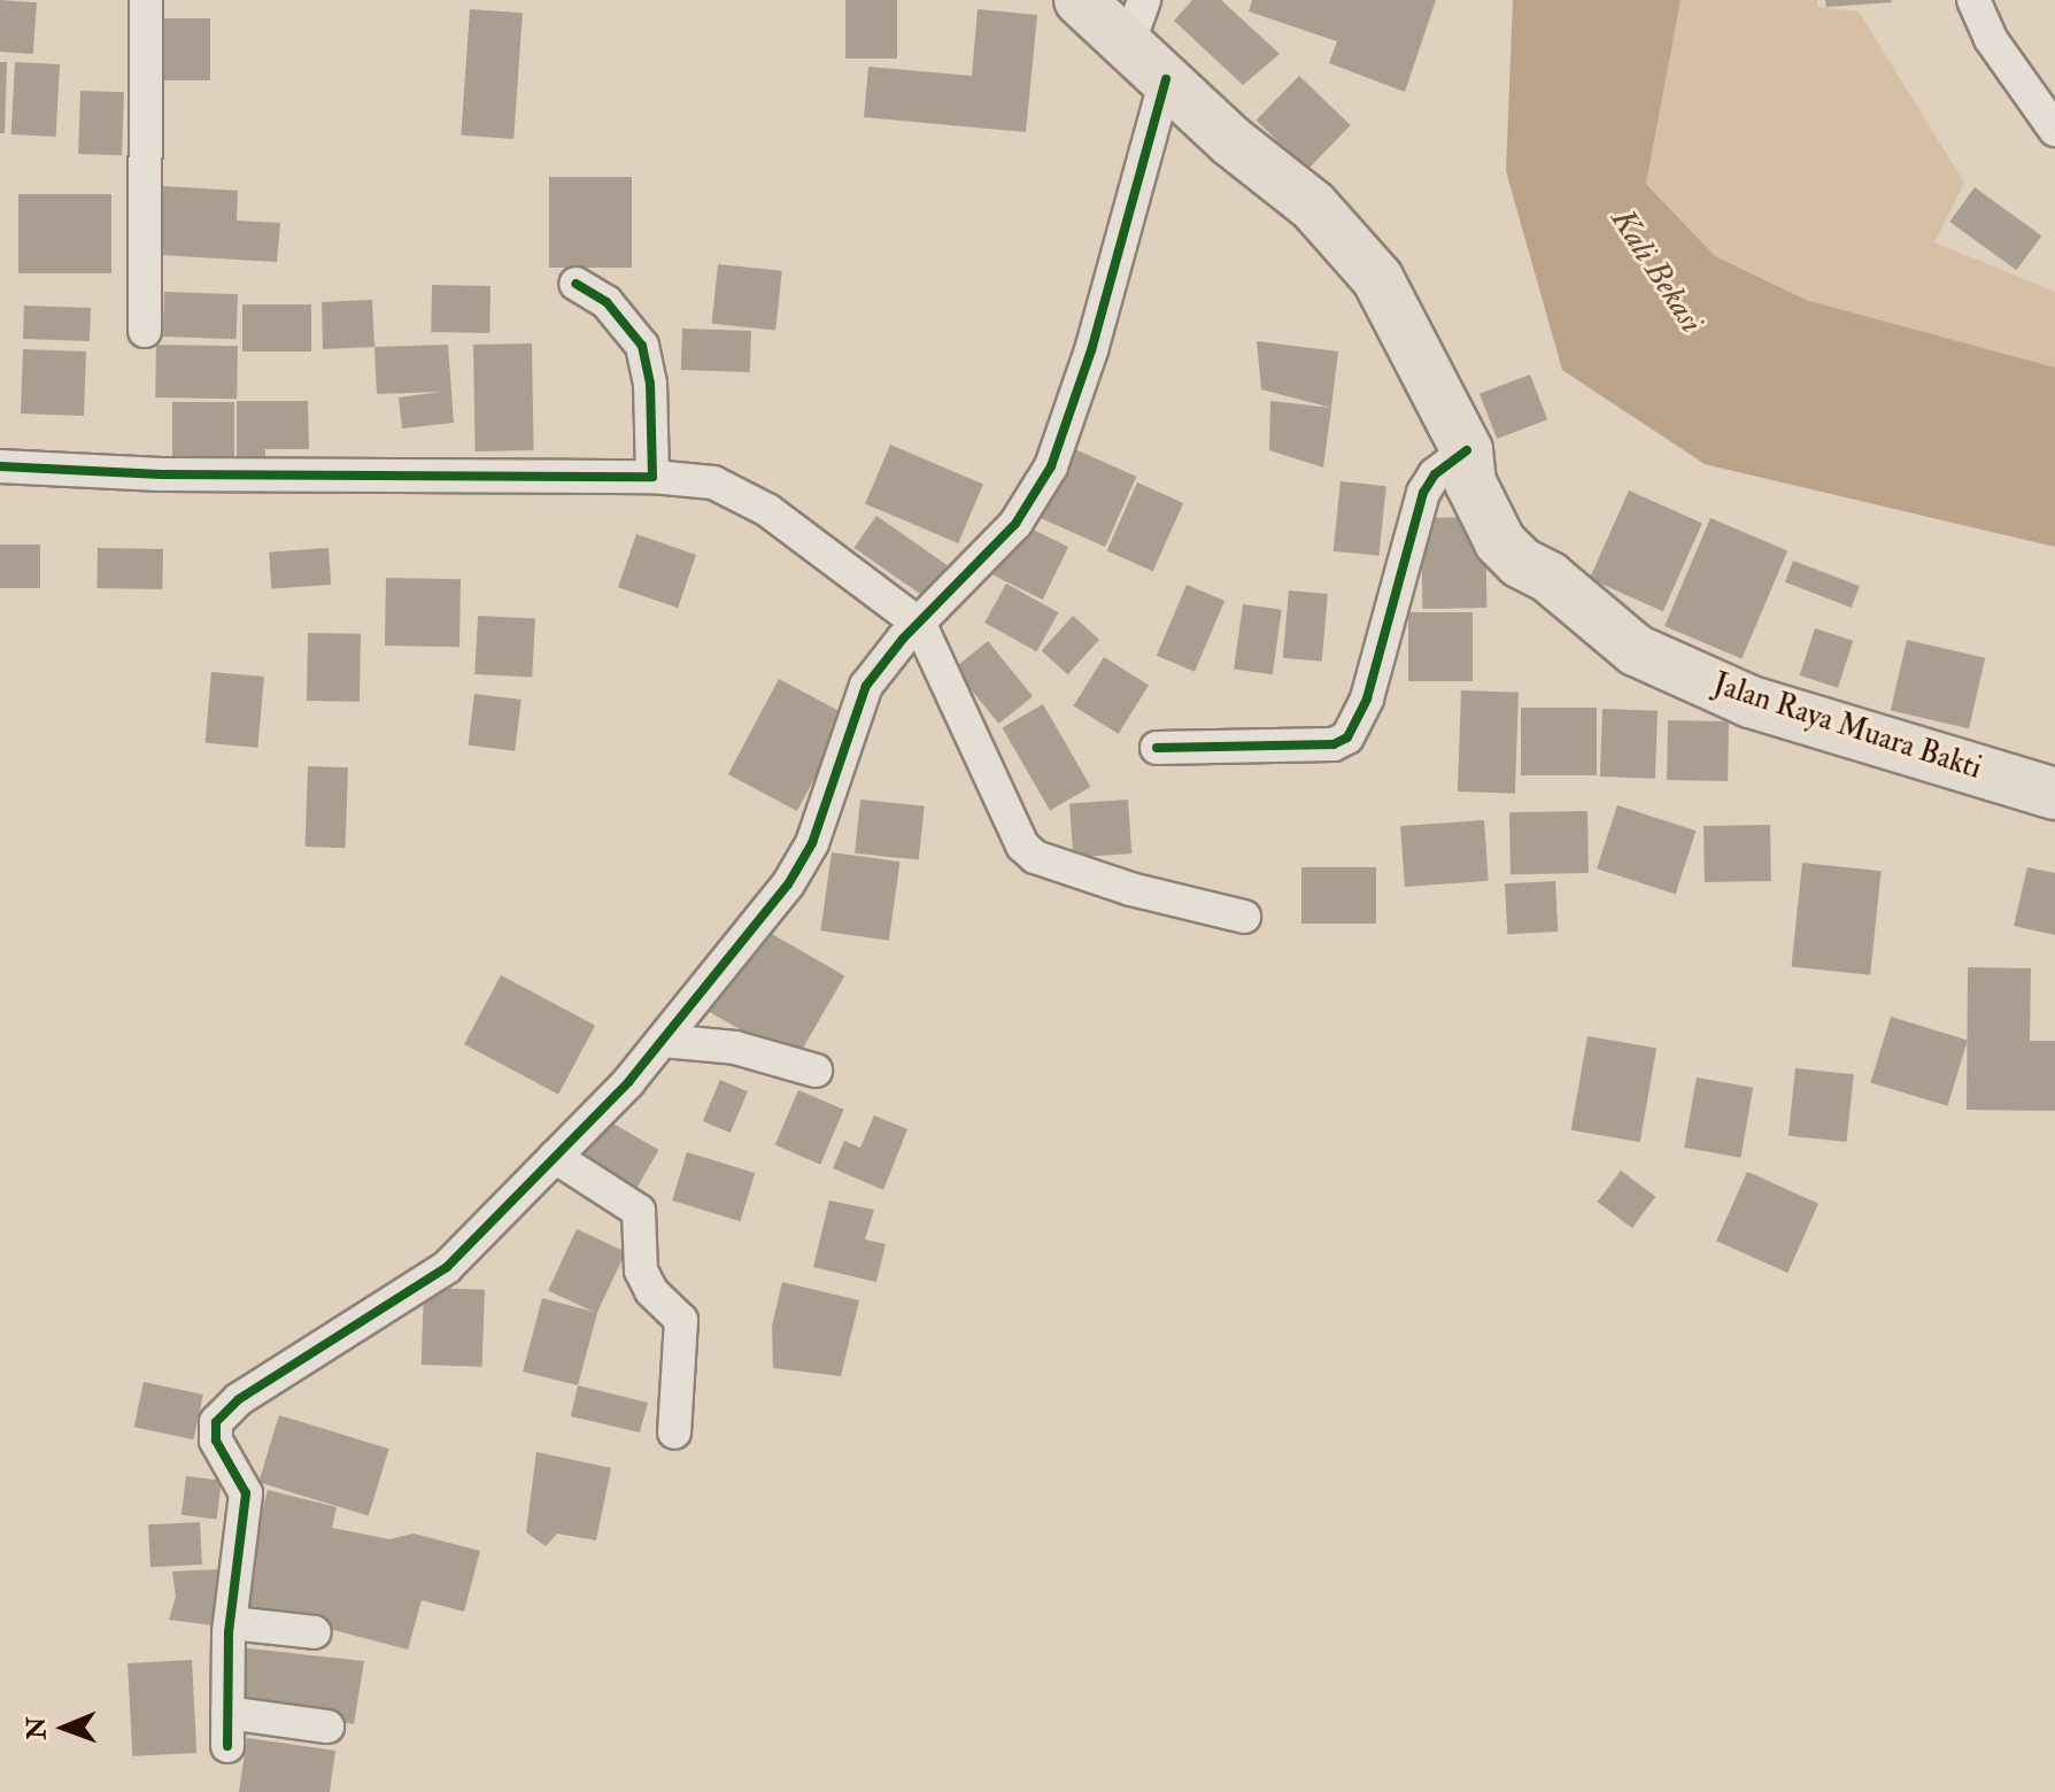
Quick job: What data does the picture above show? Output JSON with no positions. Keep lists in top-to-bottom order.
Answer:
{
  "streets": {
    "main road": ["Jalan Raya Muara Bakti"]
  },
  "water": ["Kali Bekasi"],
  "north": "left"
}
